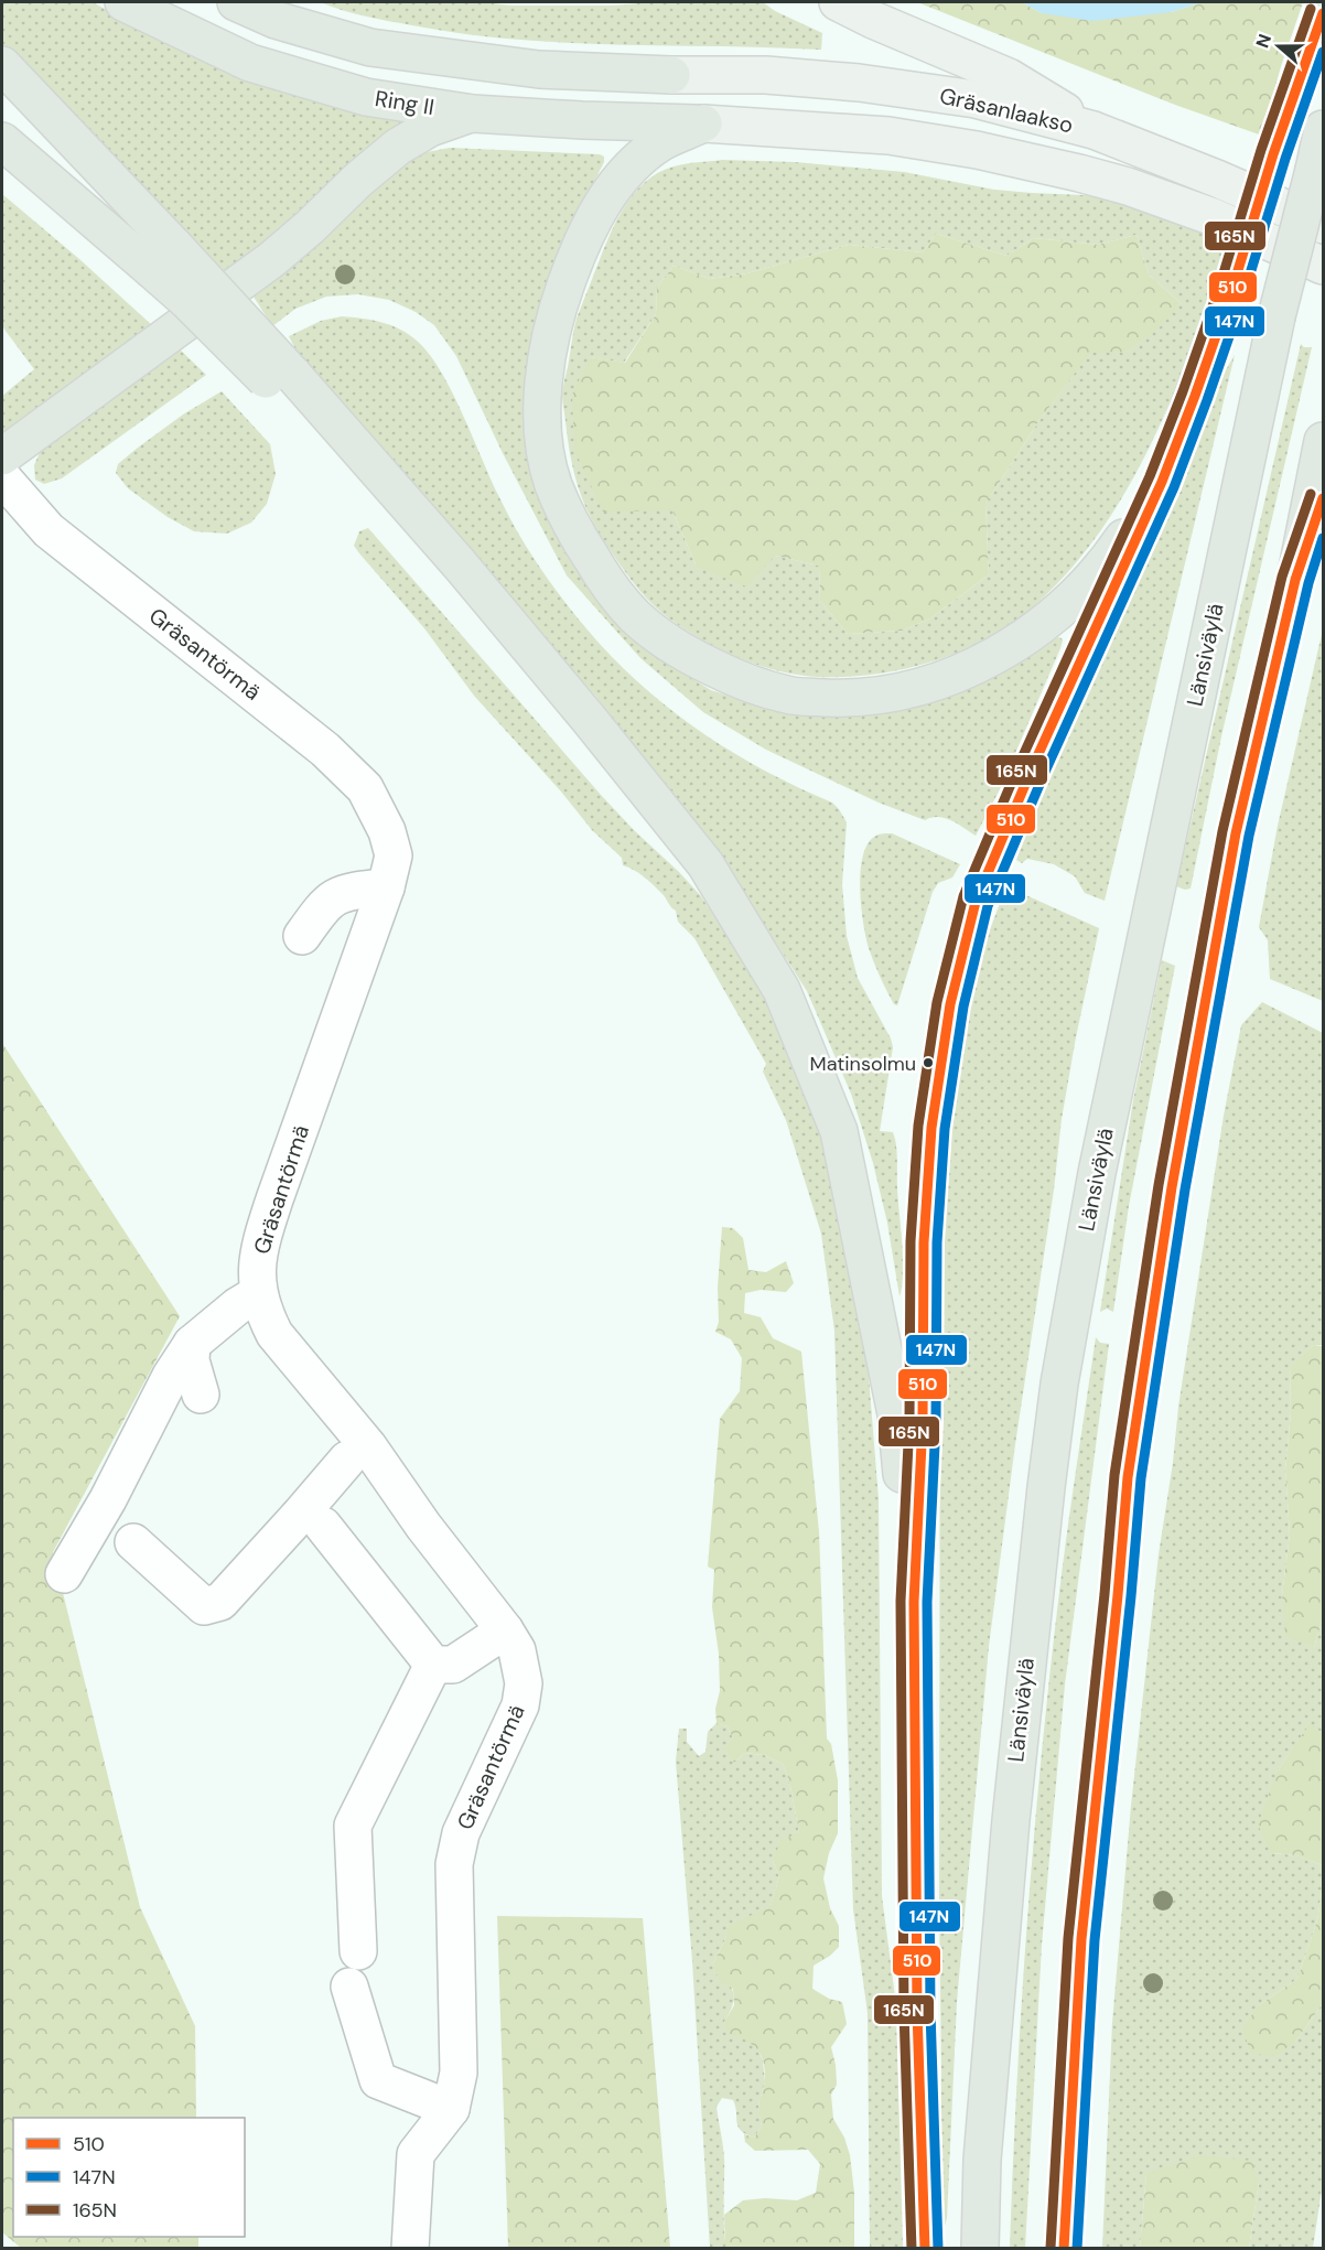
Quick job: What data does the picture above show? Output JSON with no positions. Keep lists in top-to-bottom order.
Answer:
{
  "streets": {
    "highway": ["Ring II", "Länsiväylä"],
    "main road": ["Gräsanlaakso"],
    "street": ["Gräsantörmä"]
  },
  "crossings": [
    ["Ring II", "Gräsanlaakso"]
  ],
  "places": ["Matinsolmu"],
  "lines": ["transit line 165N", "transit line 510", "transit line 147N"],
  "legend": ["510", "147N", "165N"],
  "north": "left"
}
